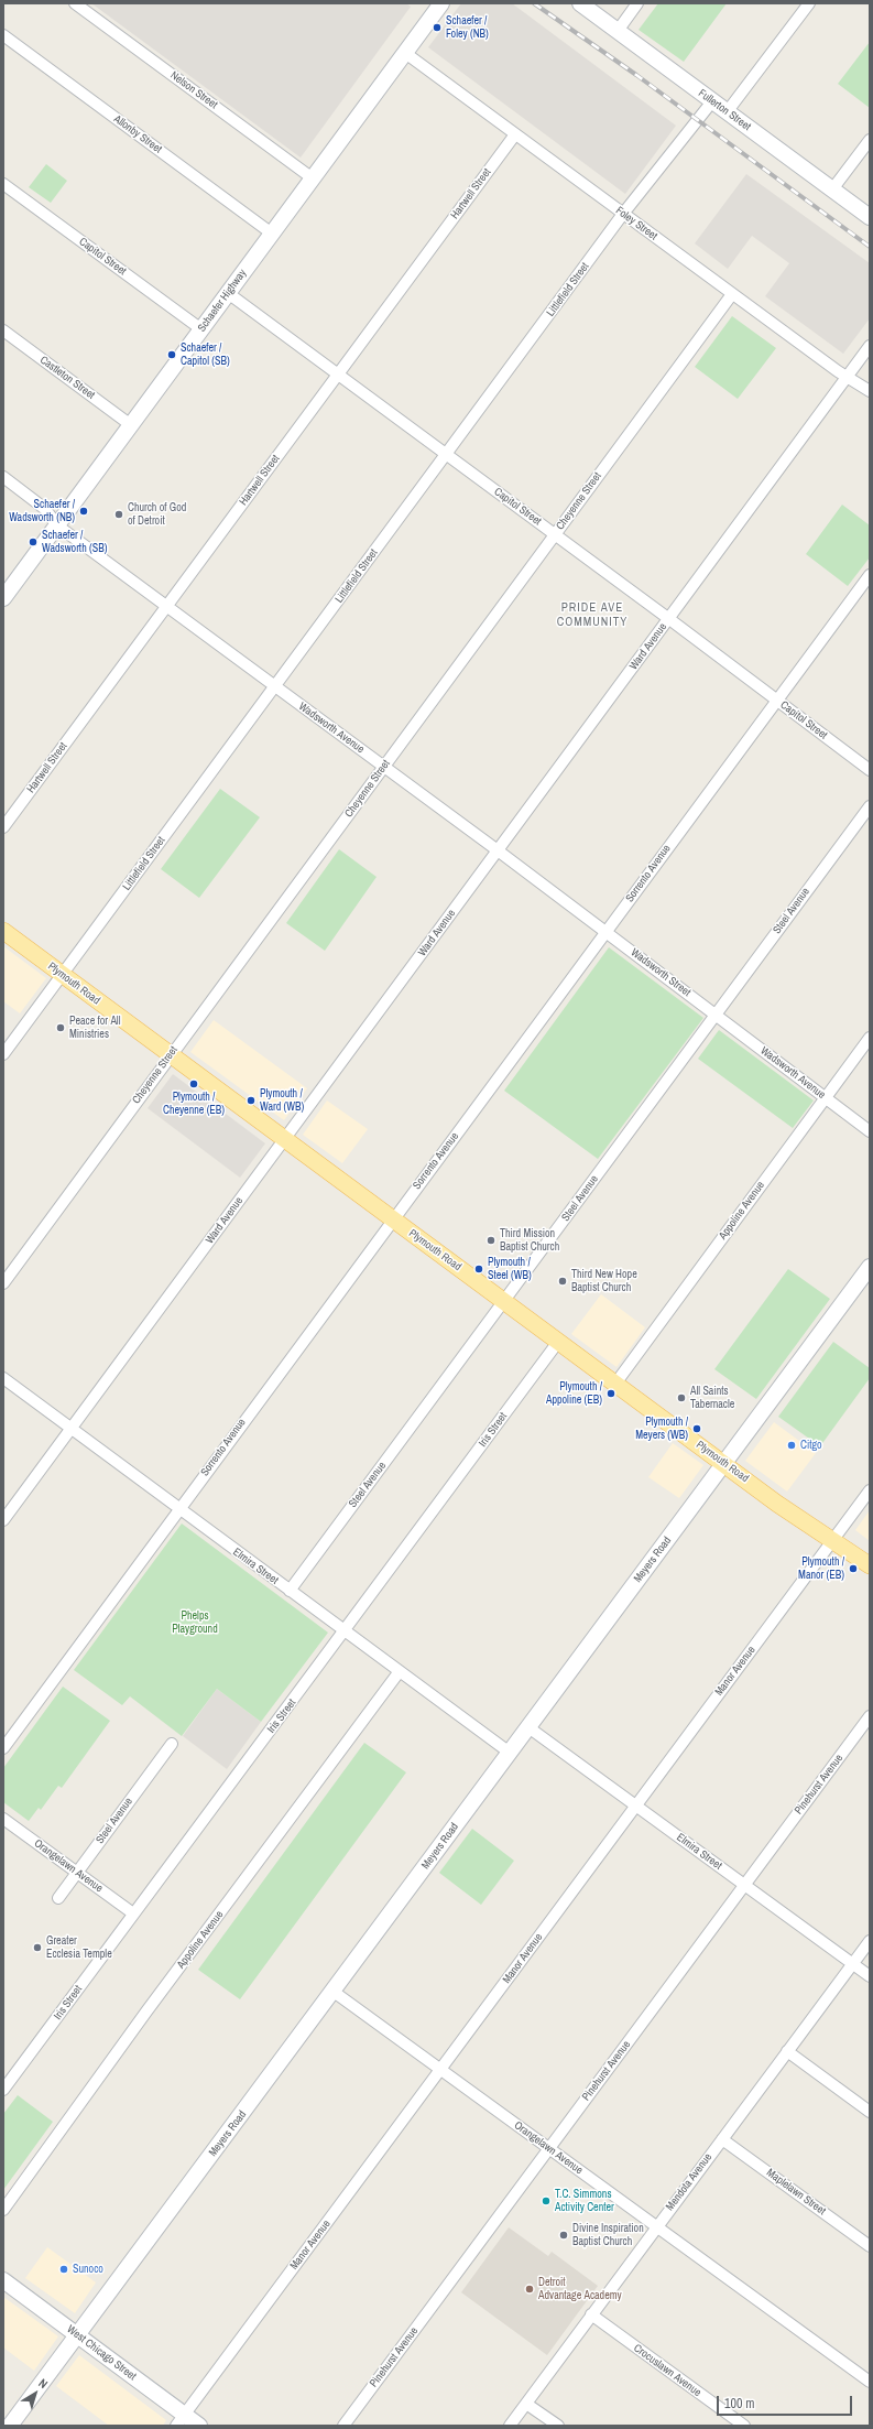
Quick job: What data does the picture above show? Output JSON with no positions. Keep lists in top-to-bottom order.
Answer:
{
  "streets": {
    "main road": ["Plymouth Road"],
    "street": [
      "Nelson Street",
      "Fullerton Street",
      "Allonby Street",
      "Hartwell Street",
      "Foley Street",
      "Capitol Street",
      "Littlefield Street",
      "Schaefer Highway",
      "Castleton Street",
      "Cheyenne Street",
      "Ward Avenue",
      "Wadsworth Avenue",
      "Sorrento Avenue",
      "Steel Avenue",
      "Wadsworth Street",
      "Appoline Avenue",
      "Iris Street",
      "Meyers Road",
      "Elmira Street",
      "Manor Avenue",
      "Pinehurst Avenue",
      "Orangelawn Avenue",
      "Mendota Avenue",
      "Maplelawn Street",
      "West Chicago Street",
      "Crocuslawn Avenue"
    ]
  },
  "crossings": [
    ["Nelson Street", "Schaefer Highway"],
    ["Fullerton Street", "Littlefield Street"],
    ["Allonby Street", "Schaefer Highway"],
    ["Hartwell Street", "Foley Street"],
    ["Hartwell Street", "Capitol Street"],
    ["Hartwell Street", "Wadsworth Avenue"],
    ["Foley Street", "Littlefield Street"],
    ["Foley Street", "Schaefer Highway"],
    ["Foley Street", "Cheyenne Street"],
    ["Foley Street", "Ward Avenue"],
    ["Capitol Street", "Littlefield Street"],
    ["Capitol Street", "Schaefer Highway"],
    ["Capitol Street", "Cheyenne Street"],
    ["Capitol Street", "Ward Avenue"],
    ["Capitol Street", "Sorrento Avenue"],
    ["Littlefield Street", "Wadsworth Avenue"],
    ["Littlefield Street", "Plymouth Road"],
    ["Schaefer Highway", "Castleton Street"],
    ["Schaefer Highway", "Wadsworth Avenue"],
    ["Cheyenne Street", "Wadsworth Avenue"],
    ["Cheyenne Street", "Plymouth Road"],
    ["Ward Avenue", "Wadsworth Avenue"],
    ["Ward Avenue", "Plymouth Road"],
    ["Ward Avenue", "Elmira Street"],
    ["Wadsworth Avenue", "Sorrento Avenue"],
    ["Wadsworth Avenue", "Steel Avenue"],
    ["Wadsworth Avenue", "Wadsworth Street"],
    ["Wadsworth Avenue", "Appoline Avenue"],
    ["Sorrento Avenue", "Wadsworth Street"],
    ["Sorrento Avenue", "Plymouth Road"],
    ["Sorrento Avenue", "Elmira Street"],
    ["Steel Avenue", "Wadsworth Street"],
    ["Steel Avenue", "Plymouth Road"],
    ["Steel Avenue", "Elmira Street"],
    ["Steel Avenue", "Orangelawn Avenue"],
    ["Plymouth Road", "Appoline Avenue"],
    ["Plymouth Road", "Iris Street"],
    ["Plymouth Road", "Meyers Road"],
    ["Plymouth Road", "Manor Avenue"],
    ["Appoline Avenue", "Elmira Street"],
    ["Iris Street", "Elmira Street"],
    ["Iris Street", "Orangelawn Avenue"],
    ["Meyers Road", "Elmira Street"],
    ["Meyers Road", "Orangelawn Avenue"],
    ["Meyers Road", "West Chicago Street"],
    ["Elmira Street", "Manor Avenue"],
    ["Elmira Street", "Pinehurst Avenue"],
    ["Elmira Street", "Mendota Avenue"],
    ["Manor Avenue", "Orangelawn Avenue"],
    ["Manor Avenue", "West Chicago Street"],
    ["Pinehurst Avenue", "Orangelawn Avenue"],
    ["Orangelawn Avenue", "Mendota Avenue"],
    ["Mendota Avenue", "Maplelawn Street"],
    ["Mendota Avenue", "Crocuslawn Avenue"]
  ],
  "districts": ["PRIDE AVE COMMUNITY"],
  "parks": ["Phelps Playground"],
  "places": [
    "Schaefer / Foley (NB)",
    "Schaefer / Capitol (SB)",
    "Schaefer / Wadsworth (NB)",
    "Church of God of Detroit",
    "Schaefer / Wadsworth (SB)",
    "Peace for All Ministries",
    "Plymouth / Cheyenne (EB)",
    "Plymouth / Ward (WB)",
    "Third Mission Baptist Church",
    "Plymouth / Steel (WB)",
    "Third New Hope Baptist Church",
    "Plymouth / Appoline (EB)",
    "All Saints Tabernacle",
    "Plymouth / Meyers (WB)",
    "Citgo",
    "Plymouth / Manor (EB)",
    "Greater Ecclesia Temple",
    "T.C. Simmons Activity Center",
    "Divine Inspiration Baptist Church",
    "Sunoco",
    "Detroit Advantage Academy"
  ],
  "scale_bar": "100 m",
  "north": "top right"
}
